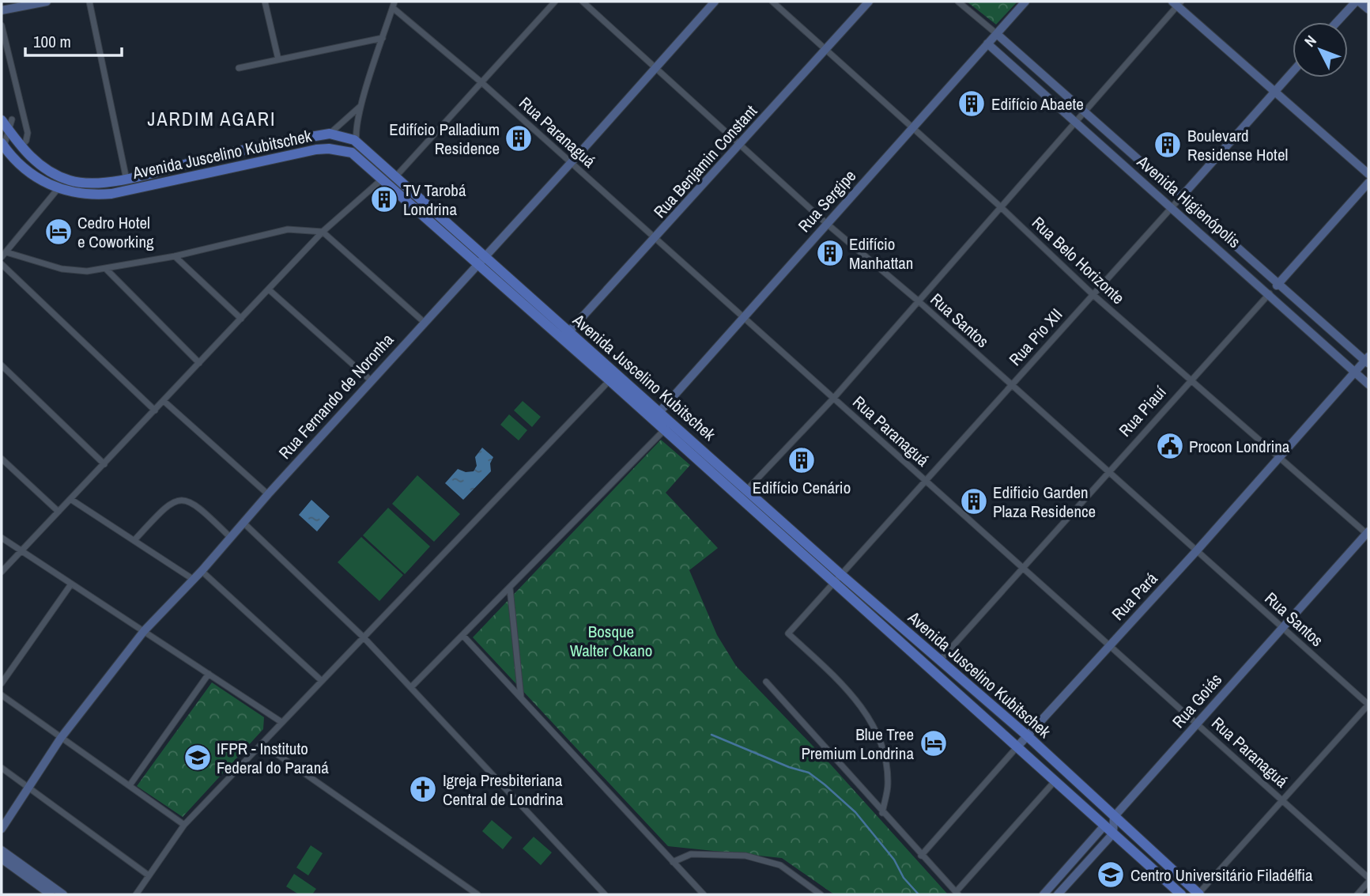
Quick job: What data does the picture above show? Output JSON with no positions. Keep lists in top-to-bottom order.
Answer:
{
  "streets": {
    "main road": ["Avenida Juscelino Kubitschek"],
    "street": [
      "Rua Paranaguá",
      "Rua Benjamin Constant",
      "Rua Sergipe",
      "Avenida Higienópolis",
      "Rua Belo Horizonte",
      "Rua Santos",
      "Rua Pio XII",
      "Rua Fernando de Noronha",
      "Rua Piauí",
      "Rua Pará",
      "Rua Goiás"
    ]
  },
  "crossings": [
    ["Rua Paranaguá", "Rua Benjamin Constant"],
    ["Rua Paranaguá", "Rua Sergipe"],
    ["Rua Paranaguá", "Rua Pio XII"],
    ["Rua Paranaguá", "Rua Fernando de Noronha"],
    ["Rua Paranaguá", "Rua Piauí"],
    ["Rua Paranaguá", "Rua Pará"],
    ["Rua Paranaguá", "Rua Goiás"],
    ["Avenida Juscelino Kubitschek", "Rua Benjamin Constant"],
    ["Avenida Juscelino Kubitschek", "Rua Sergipe"],
    ["Avenida Juscelino Kubitschek", "Rua Pio XII"],
    ["Avenida Juscelino Kubitschek", "Rua Fernando de Noronha"],
    ["Avenida Juscelino Kubitschek", "Rua Piauí"],
    ["Avenida Juscelino Kubitschek", "Rua Pará"],
    ["Avenida Juscelino Kubitschek", "Rua Goiás"],
    ["Rua Benjamin Constant", "Rua Belo Horizonte"],
    ["Rua Benjamin Constant", "Rua Santos"],
    ["Rua Sergipe", "Avenida Higienópolis"],
    ["Rua Sergipe", "Rua Belo Horizonte"],
    ["Rua Sergipe", "Rua Santos"],
    ["Avenida Higienópolis", "Rua Pio XII"],
    ["Avenida Higienópolis", "Rua Piauí"],
    ["Avenida Higienópolis", "Rua Pará"],
    ["Rua Belo Horizonte", "Rua Pio XII"],
    ["Rua Belo Horizonte", "Rua Piauí"],
    ["Rua Belo Horizonte", "Rua Pará"],
    ["Rua Belo Horizonte", "Rua Goiás"],
    ["Rua Santos", "Rua Pio XII"],
    ["Rua Santos", "Rua Fernando de Noronha"],
    ["Rua Santos", "Rua Piauí"],
    ["Rua Santos", "Rua Pará"],
    ["Rua Santos", "Rua Goiás"]
  ],
  "districts": ["JARDIM AGARI"],
  "parks": ["Bosque Walter Okano"],
  "places": {
    "building": [
      "Edifício Abaete",
      "Edifício Palladium Residence",
      "Boulevard Residense Hotel",
      "TV Tarobá Londrina",
      "Edifício Manhattan",
      "Edifício Cenário",
      "Edificio Garden Plaza Residence"
    ],
    "hotel": ["Cedro Hotel e Coworking", "Blue Tree Premium Londrina"],
    "public building": ["Procon Londrina"],
    "school or university": ["IFPR - Instituto Federal do Paraná", "Centro Universitário Filadélfia"],
    "church": ["Igreja Presbiteriana Central de Londrina"]
  },
  "scale_bar": "100 m",
  "north": "top left"
}
